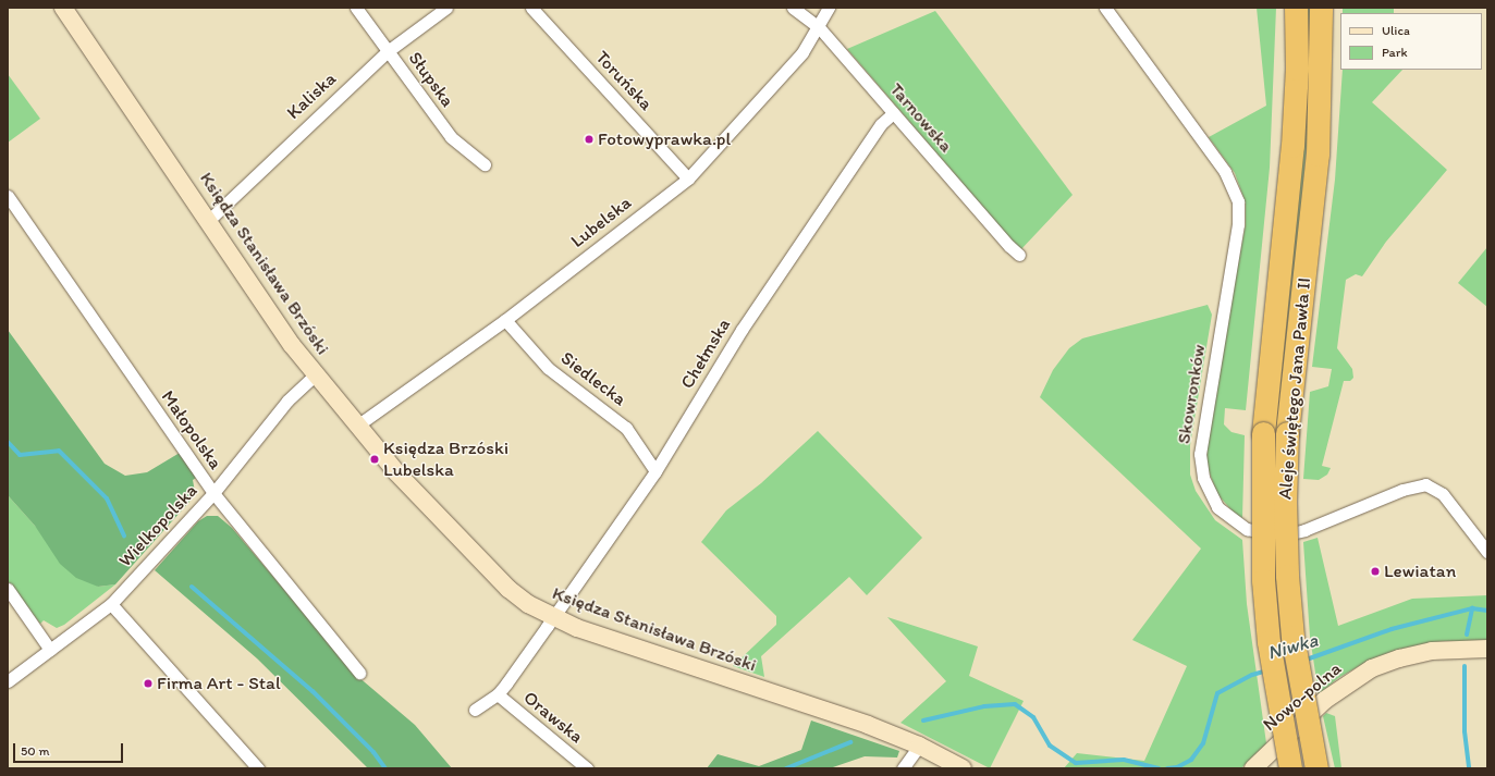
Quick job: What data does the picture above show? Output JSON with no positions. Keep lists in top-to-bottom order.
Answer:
{
  "streets": {
    "highway": ["Aleje świętego Jana Pawła II"],
    "street": [
      "Słupska",
      "Toruńska",
      "Kaliska",
      "Tarnowska",
      "Lubelska",
      "Księdza Stanisława Brzóski",
      "Chełmska",
      "Siedlecka",
      "Skowronków",
      "Małopolska",
      "Wielkopolska",
      "Nowo-polna",
      "Orawska"
    ]
  },
  "crossings": [
    ["Słupska", "Kaliska"],
    ["Toruńska", "Lubelska"],
    ["Kaliska", "Księdza Stanisława Brzóski"],
    ["Tarnowska", "Lubelska"],
    ["Tarnowska", "Chełmska"],
    ["Lubelska", "Księdza Stanisława Brzóski"],
    ["Lubelska", "Siedlecka"],
    ["Księdza Stanisława Brzóski", "Chełmska"],
    ["Księdza Stanisława Brzóski", "Wielkopolska"],
    ["Chełmska", "Siedlecka"],
    ["Małopolska", "Wielkopolska"]
  ],
  "water": ["Niwka"],
  "places": [
    "Fotowyprawka.pl",
    "Księdza Brzóski Lubelska",
    "Lewiatan",
    "Firma Art - Stal"
  ],
  "legend": ["Ulica", "Park"],
  "scale_bar": "50 m"
}
